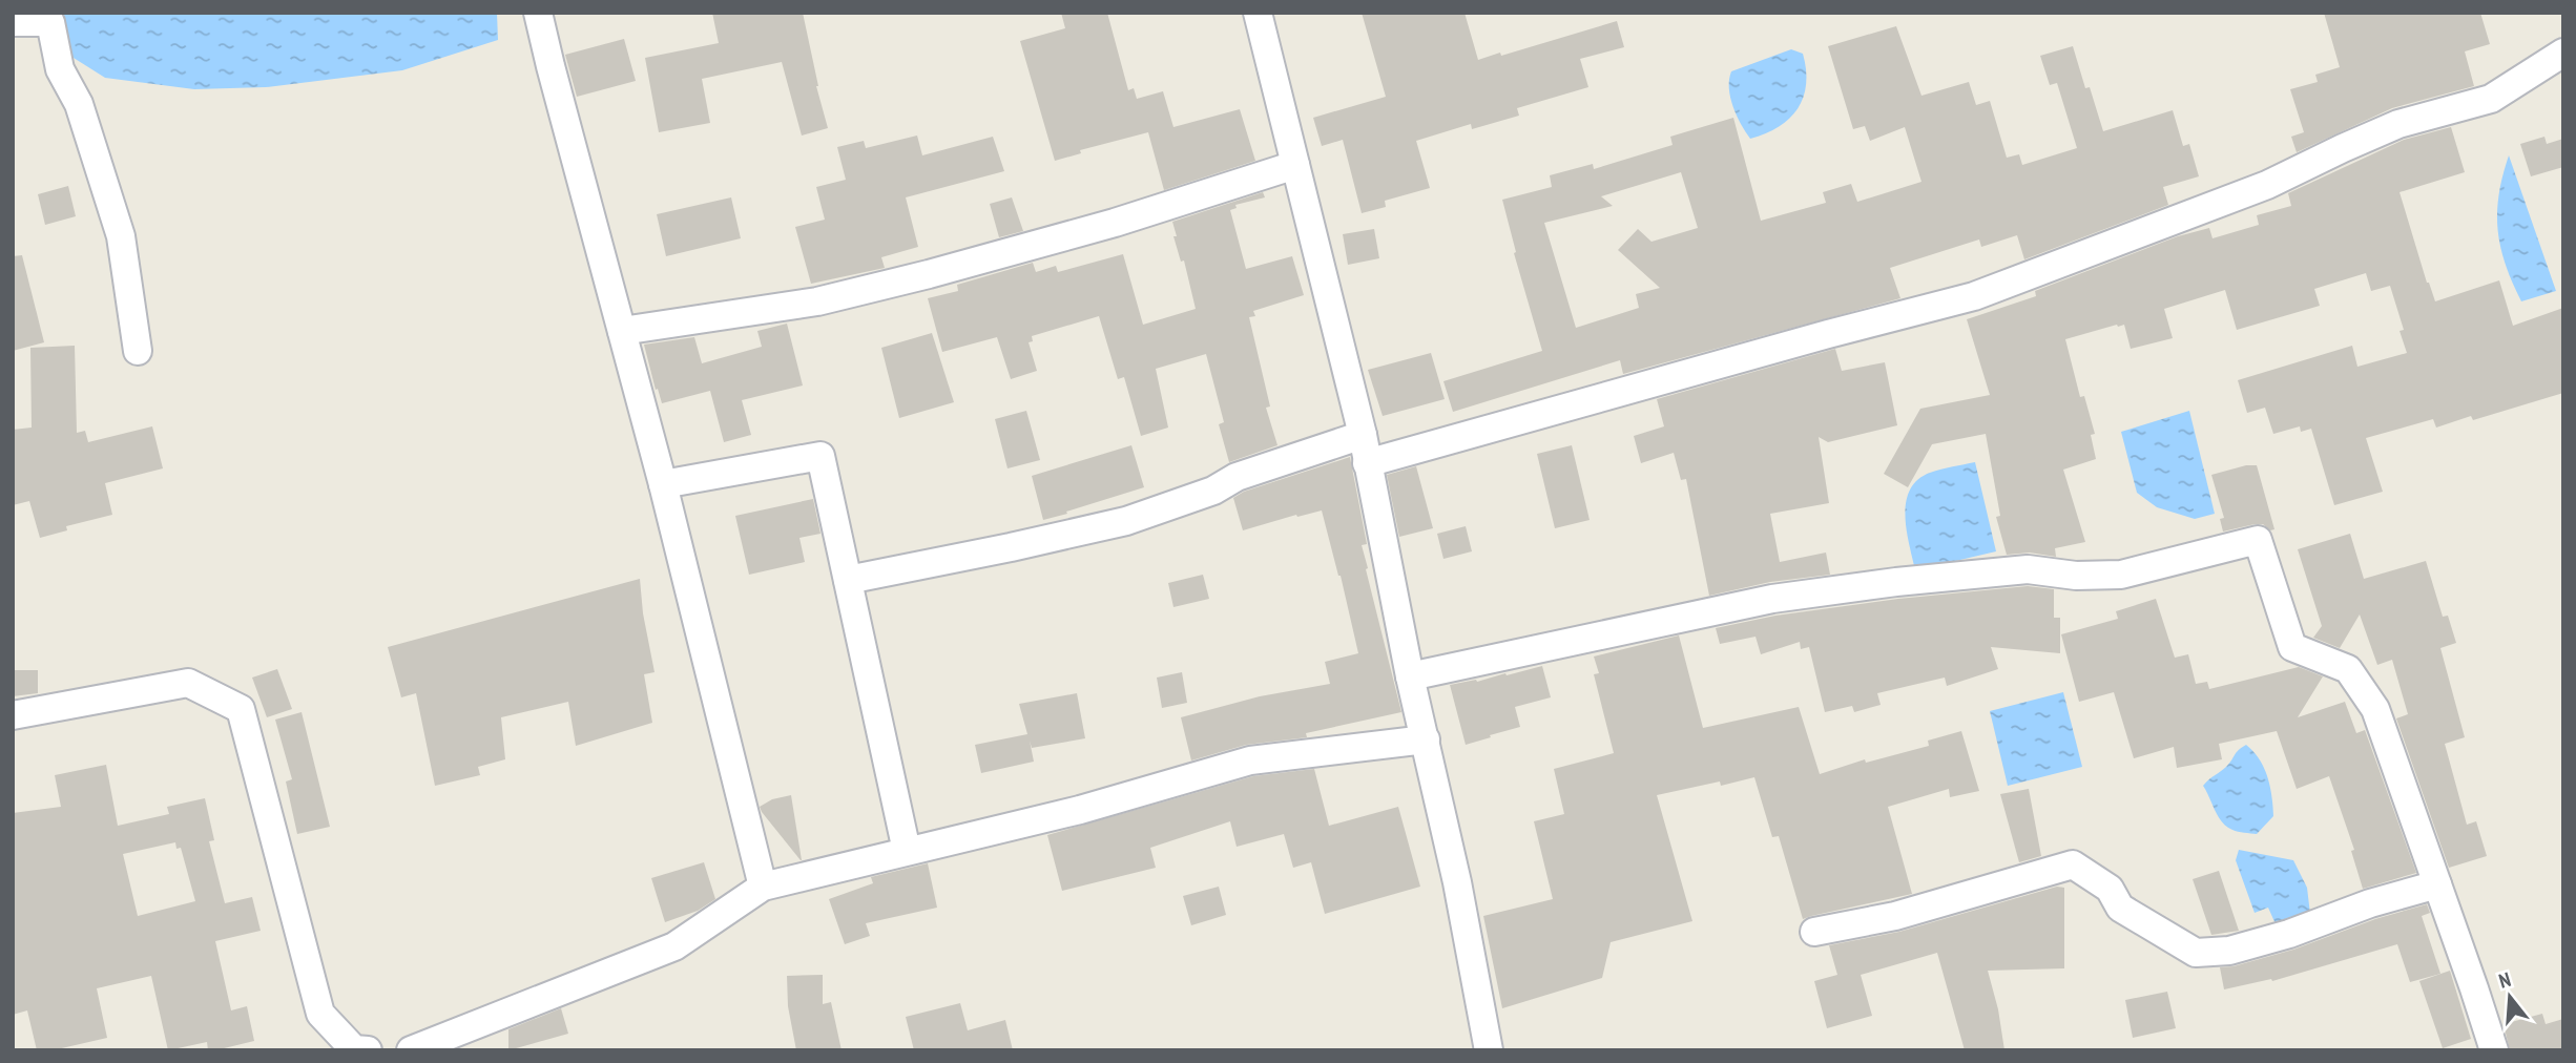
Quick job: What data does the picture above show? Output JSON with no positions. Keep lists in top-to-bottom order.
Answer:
{
  "north": "top"
}
